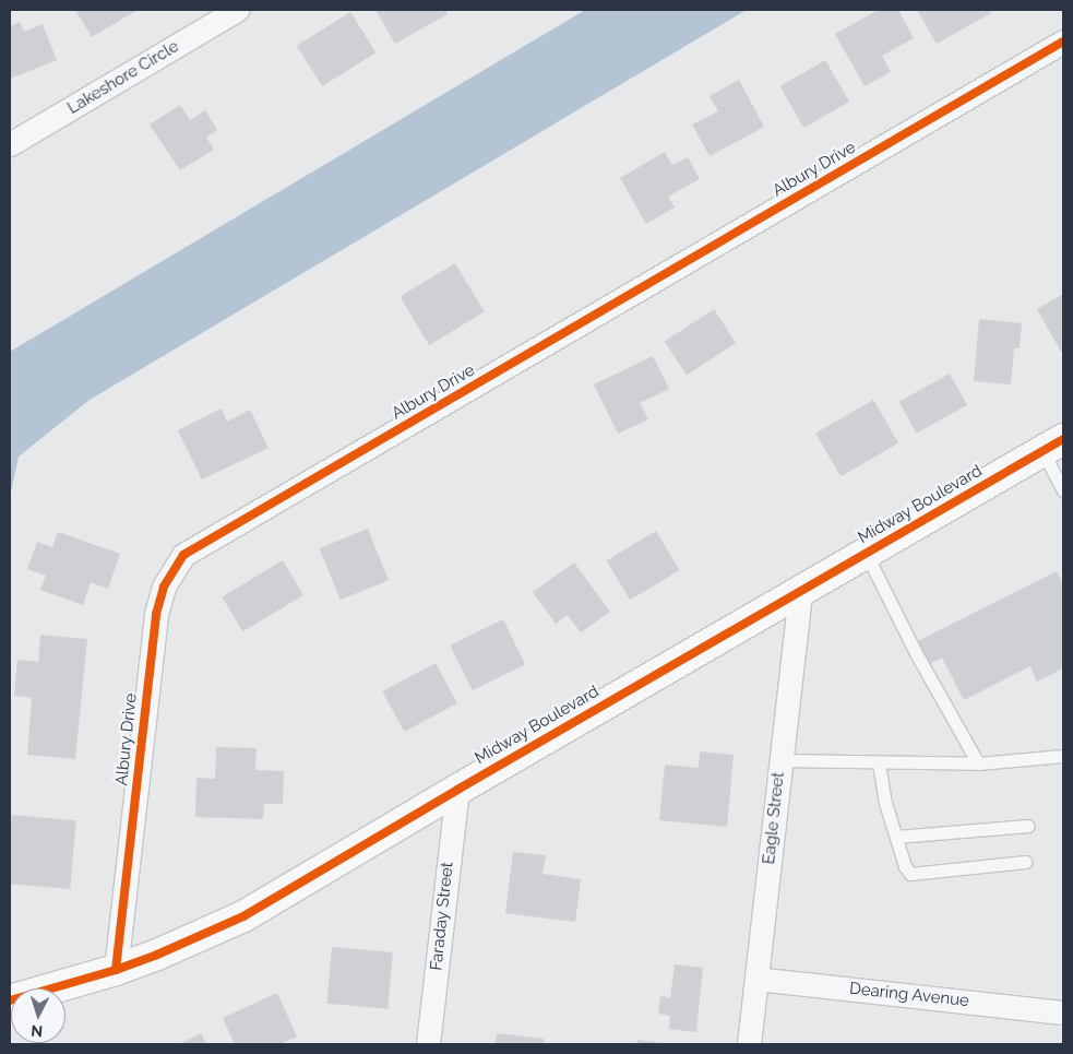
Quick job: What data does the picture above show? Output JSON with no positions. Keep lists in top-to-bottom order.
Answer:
{
  "streets": {
    "street": [
      "Lakeshore Circle",
      "Albury Drive",
      "Midway Boulevard",
      "Eagle Street",
      "Faraday Street",
      "Dearing Avenue"
    ]
  },
  "crossings": [
    ["Albury Drive", "Midway Boulevard"],
    ["Midway Boulevard", "Eagle Street"],
    ["Midway Boulevard", "Faraday Street"],
    ["Eagle Street", "Dearing Avenue"]
  ],
  "north": "bottom"
}
